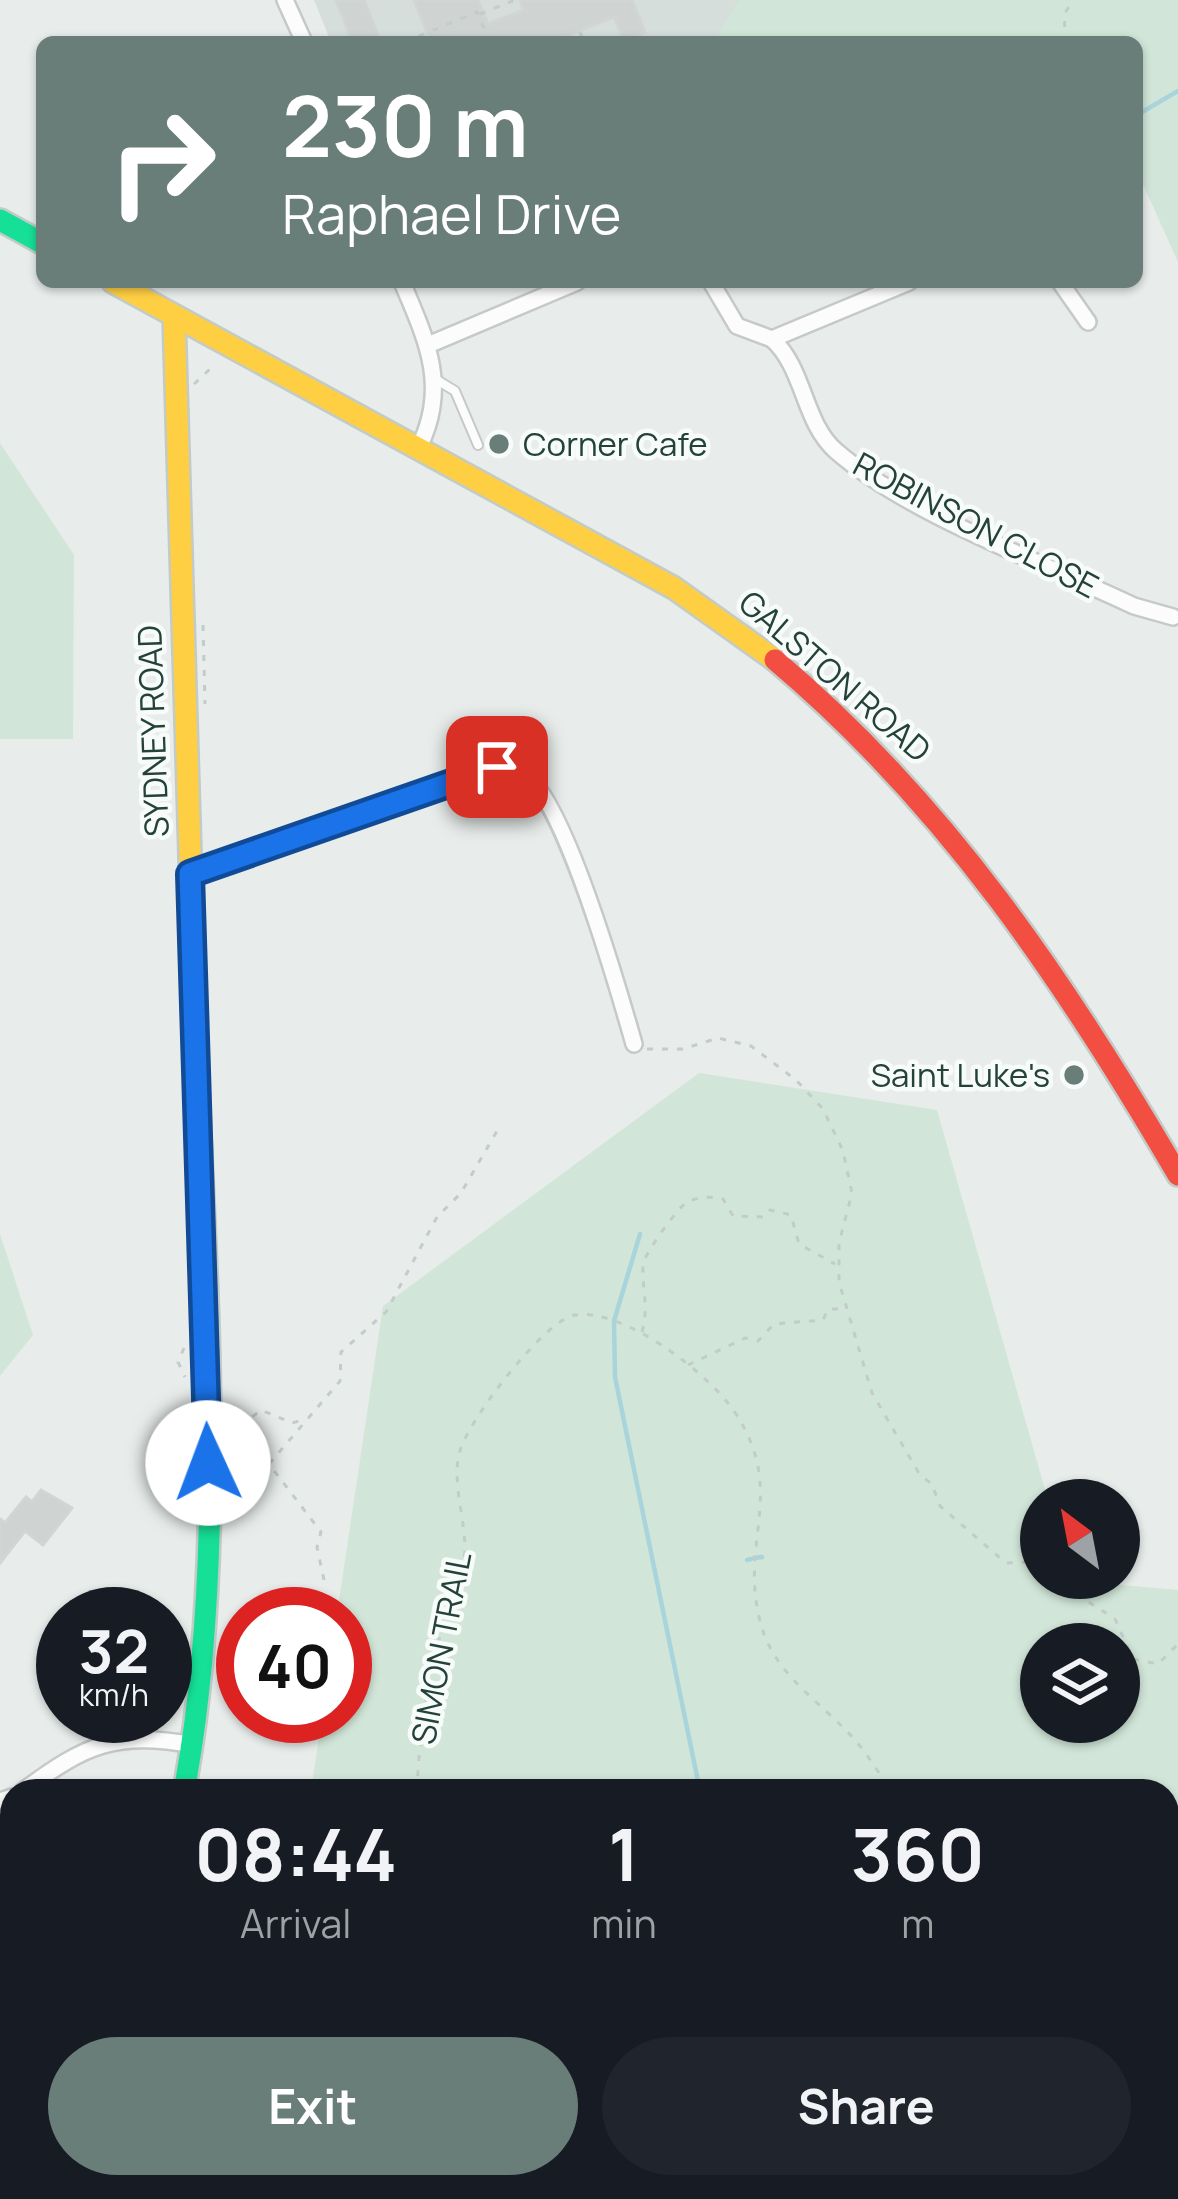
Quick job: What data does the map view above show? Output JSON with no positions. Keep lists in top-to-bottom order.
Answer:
{
  "streets": {
    "street": ["ROBINSON CLOSE", "GALSTON ROAD", "SYDNEY ROAD"],
    "path": ["SIMON TRAIL"]
  },
  "crossings": [
    ["GALSTON ROAD", "SYDNEY ROAD"]
  ],
  "places": ["Corner Cafe", "Saint Luke's"],
  "north": "top left",
  "page": {
    "turn": ["230 m", "Raphael Drive"],
    "speed": "32 km/h",
    "limit": "40",
    "eta": [
      "08:44",
      "Arrival",
      "1",
      "min",
      "360",
      "m"
    ],
    "buttons": ["Exit", "Share"]
  }
}
